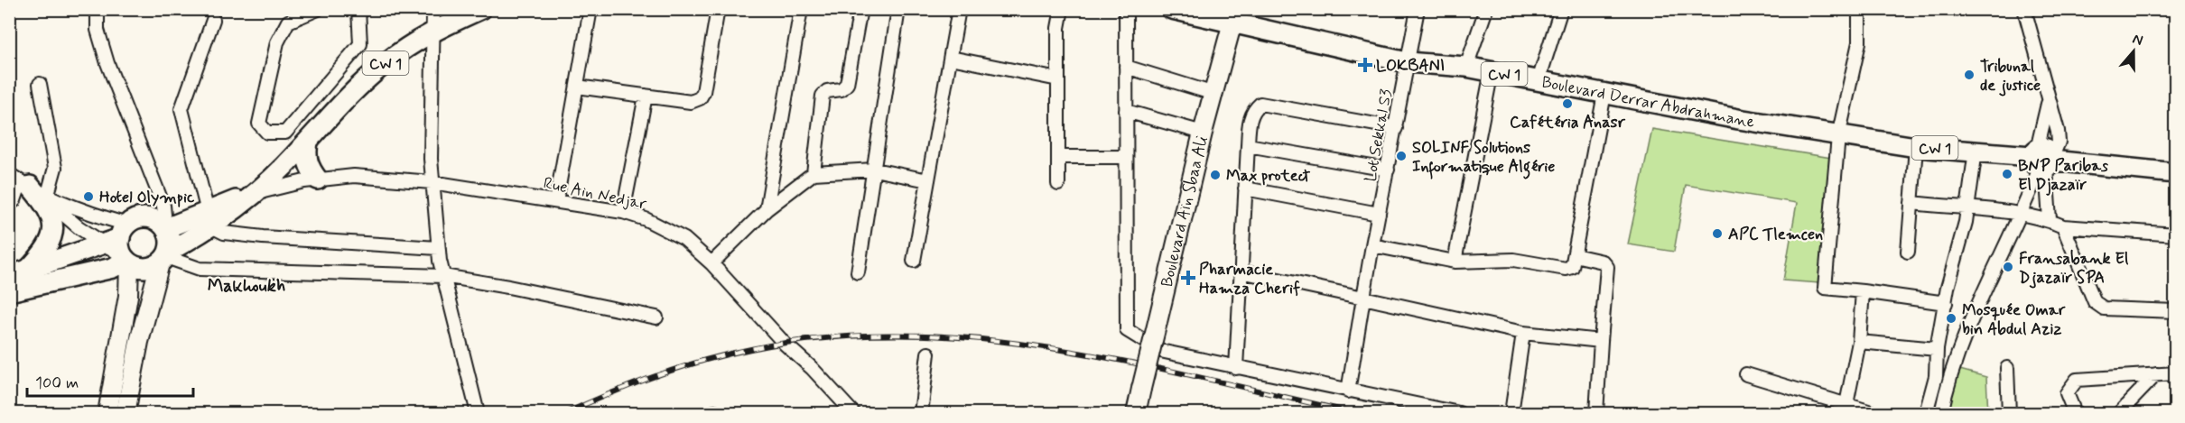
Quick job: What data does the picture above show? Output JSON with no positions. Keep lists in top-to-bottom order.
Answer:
{
  "streets": {
    "main road": ["CW 1", "Boulevard Derrar Abdrahmane", "Boulevard Aïn Sbaa Ali"],
    "street": ["Lot Sekkal S3", "Rue Ain Nedjar"]
  },
  "crossings": [
    ["Boulevard Derrar Abdrahmane", "Lot Sekkal S3"],
    ["Boulevard Derrar Abdrahmane", "Boulevard Aïn Sbaa Ali"]
  ],
  "districts": ["Makhoukh"],
  "places": {
    "health": ["LOKBANI", "Pharmacie Hamza Cherif"],
    "other": [
      "Tribunal de justice",
      "Cafétéria Anasr",
      "SOLINF Solutions Informatique Algérie",
      "BNP Paribas El Djazaïr",
      "Max protect",
      "Hotel Olympic",
      "APC Tlemcen",
      "Fransabank El Djazaïr SPA",
      "Mosquée Omar bin Abdul Aziz"
    ]
  },
  "scale_bar": "100 m",
  "north": "top"
}
